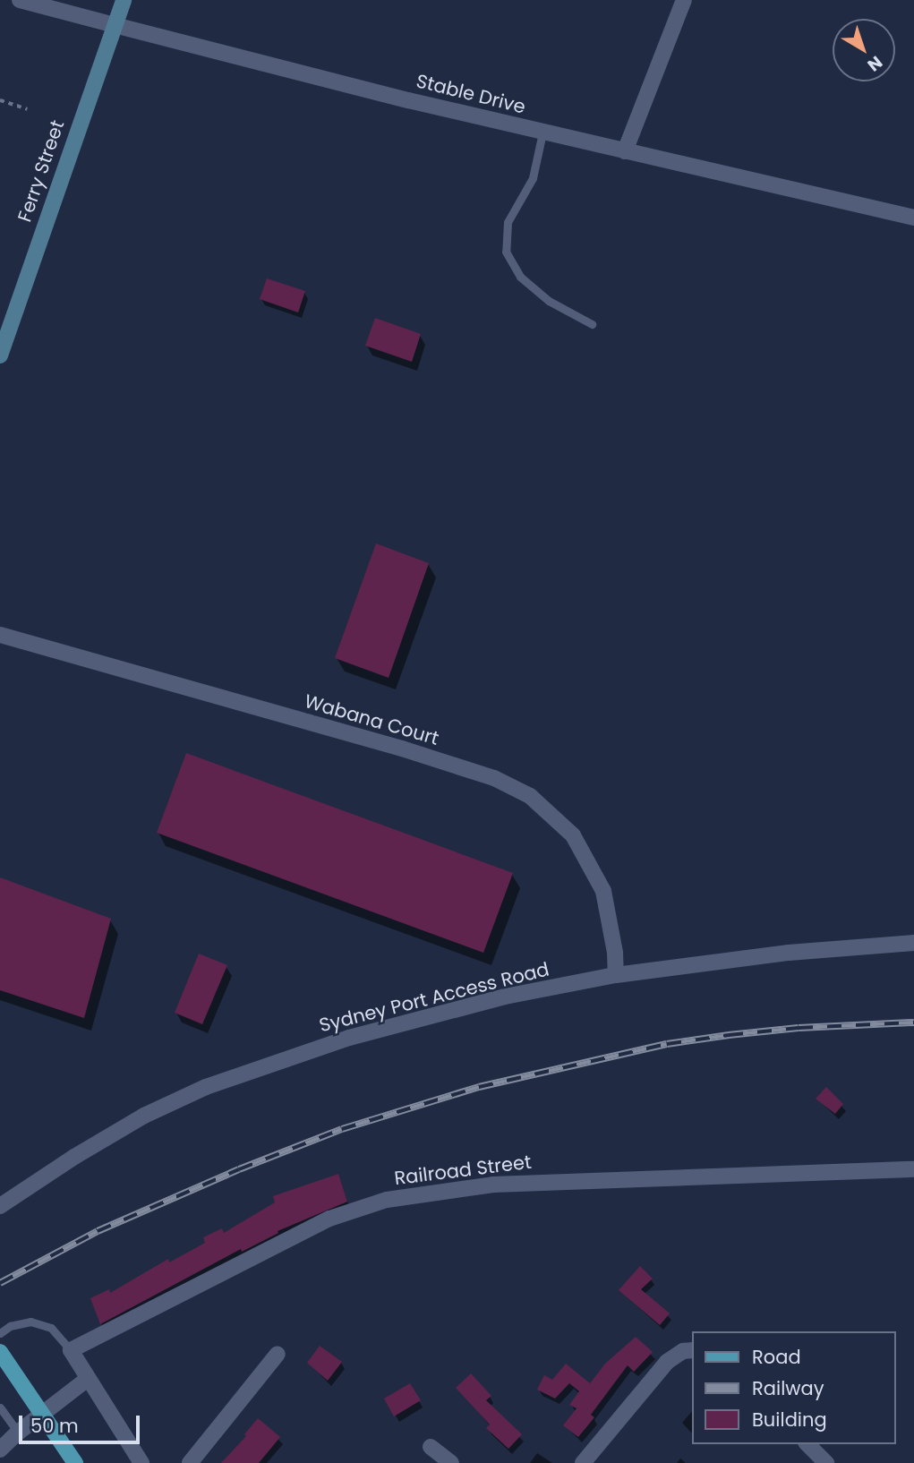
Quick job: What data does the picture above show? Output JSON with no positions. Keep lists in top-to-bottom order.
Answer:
{
  "streets": {
    "main road": ["Ferry Street"],
    "street": [
      "Stable Drive",
      "Wabana Court",
      "Sydney Port Access Road",
      "Railroad Street"
    ]
  },
  "crossings": [
    ["Stable Drive", "Ferry Street"],
    ["Wabana Court", "Sydney Port Access Road"]
  ],
  "legend": ["Road", "Railway", "Building"],
  "scale_bar": "50 m",
  "north": "bottom right"
}
